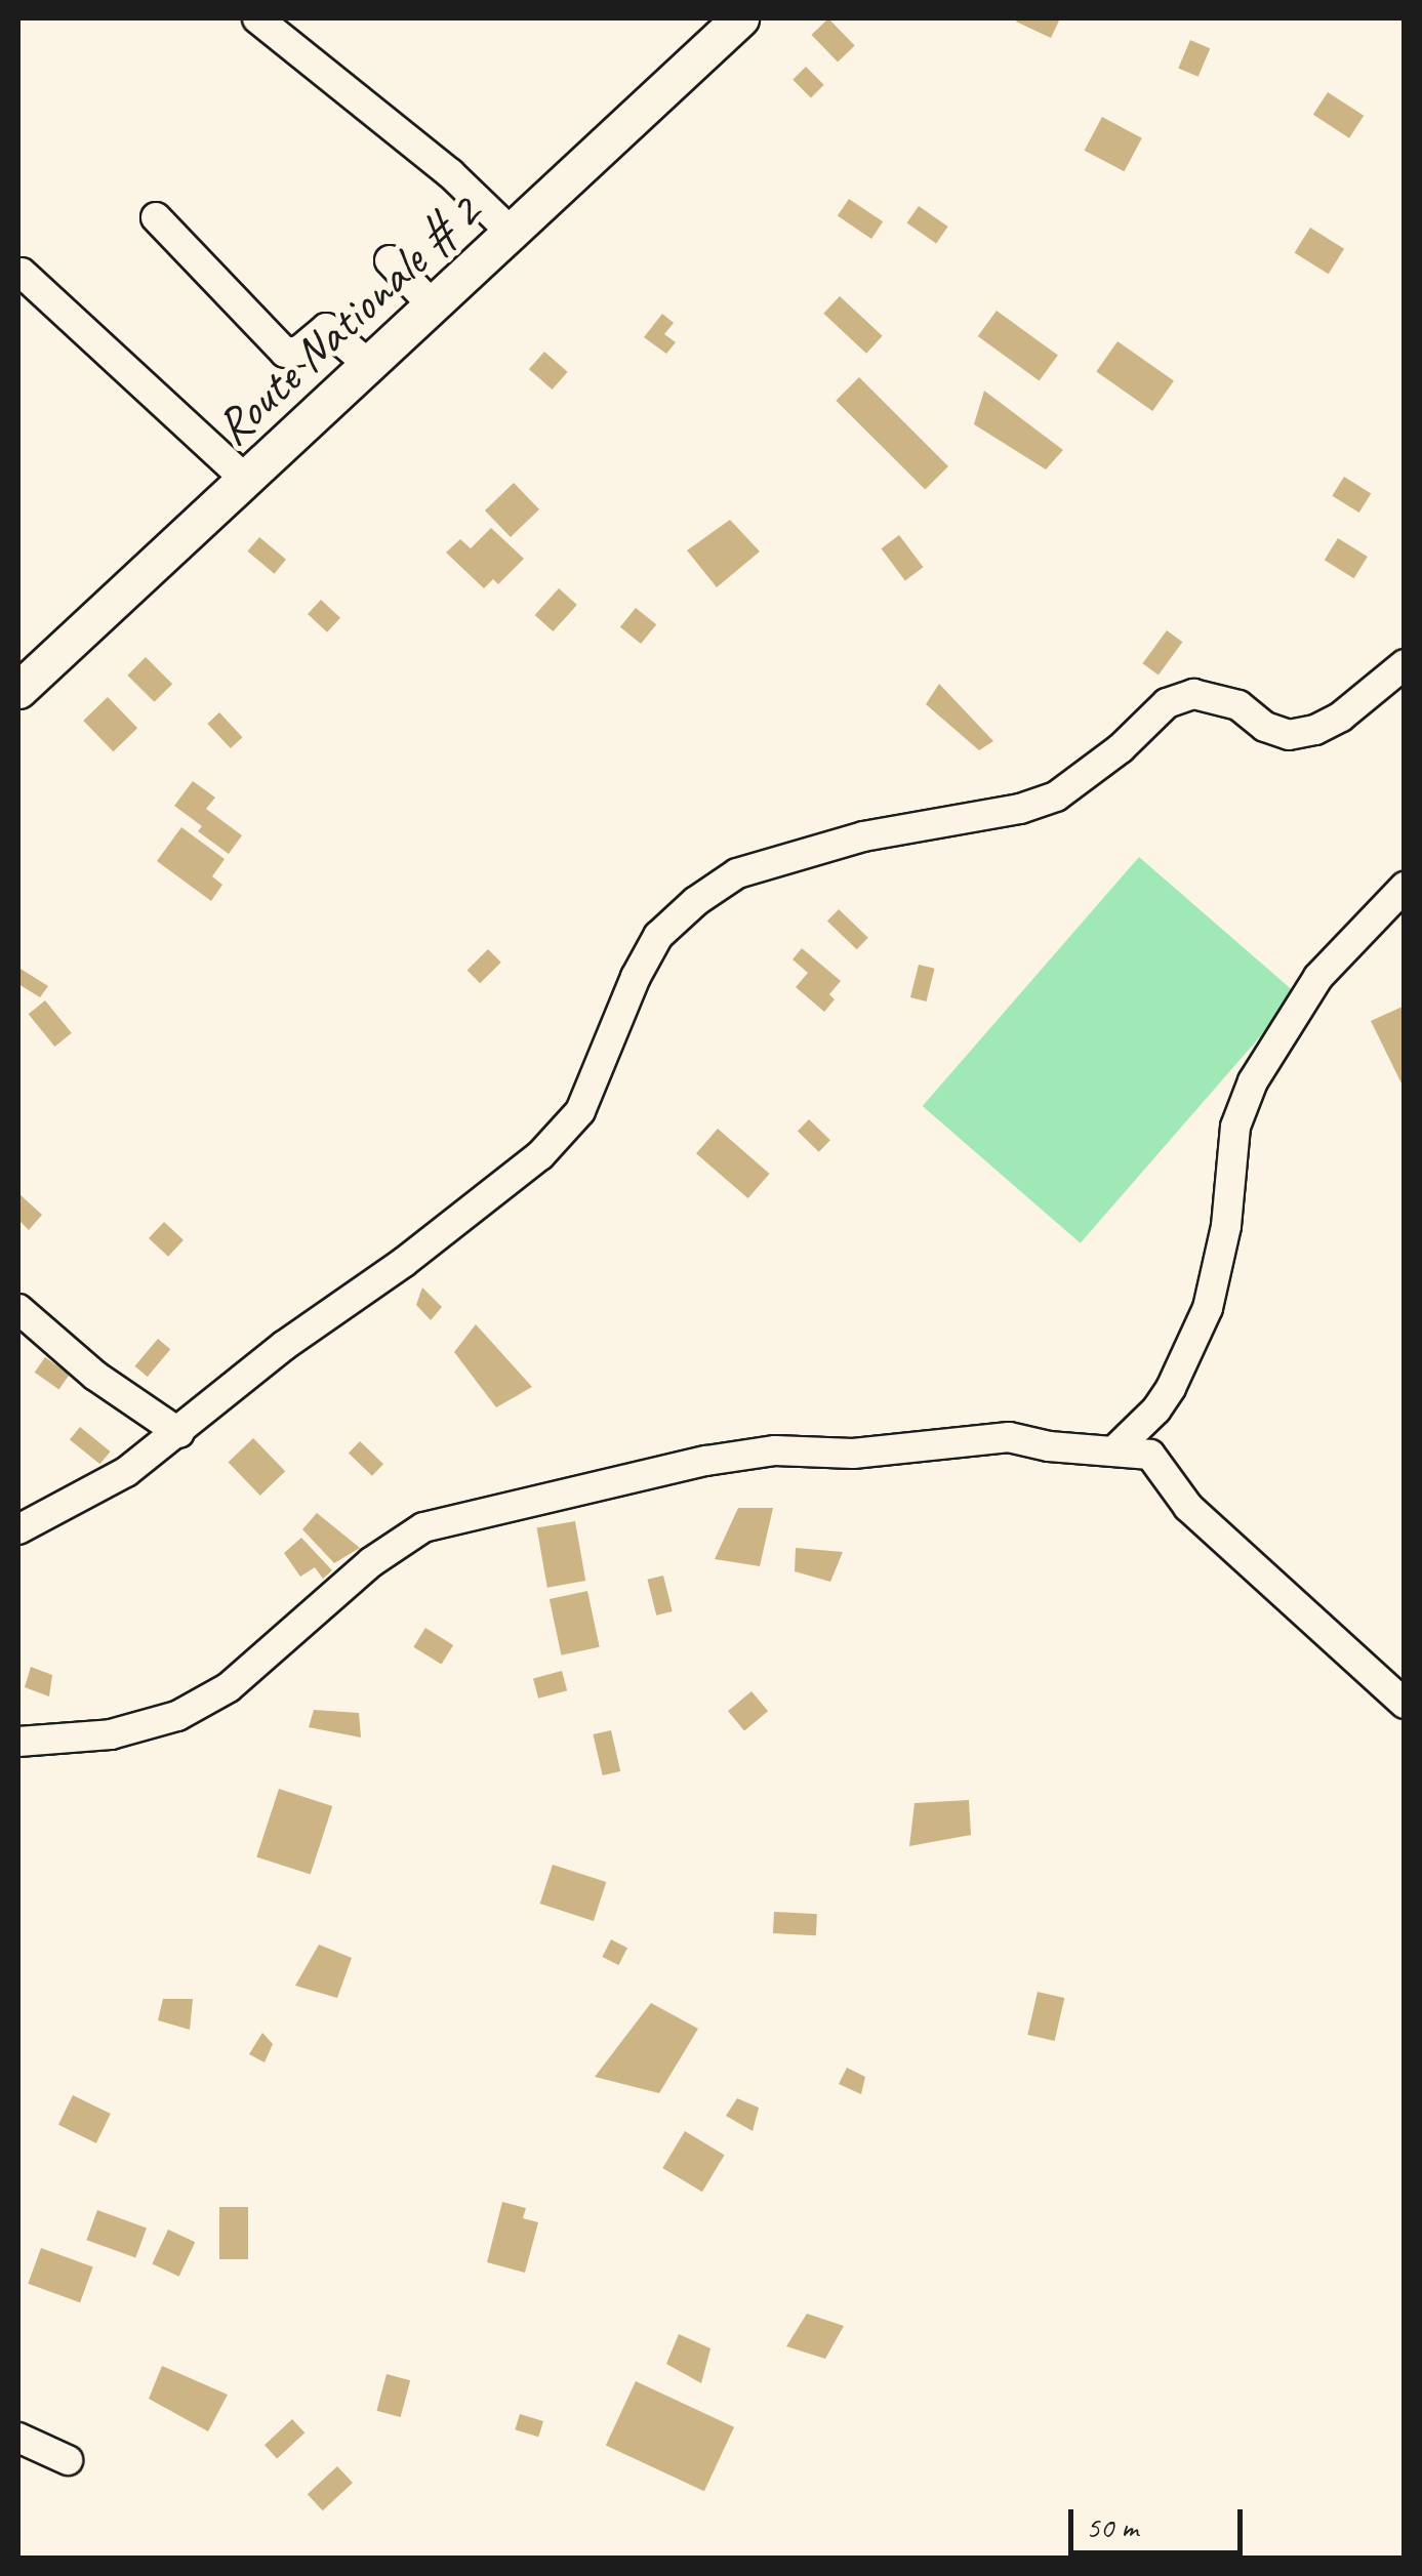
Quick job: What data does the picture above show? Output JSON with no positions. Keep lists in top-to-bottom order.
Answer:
{
  "streets": {
    "main road": ["Route Nationale # 2"]
  },
  "scale_bar": "50 m"
}
